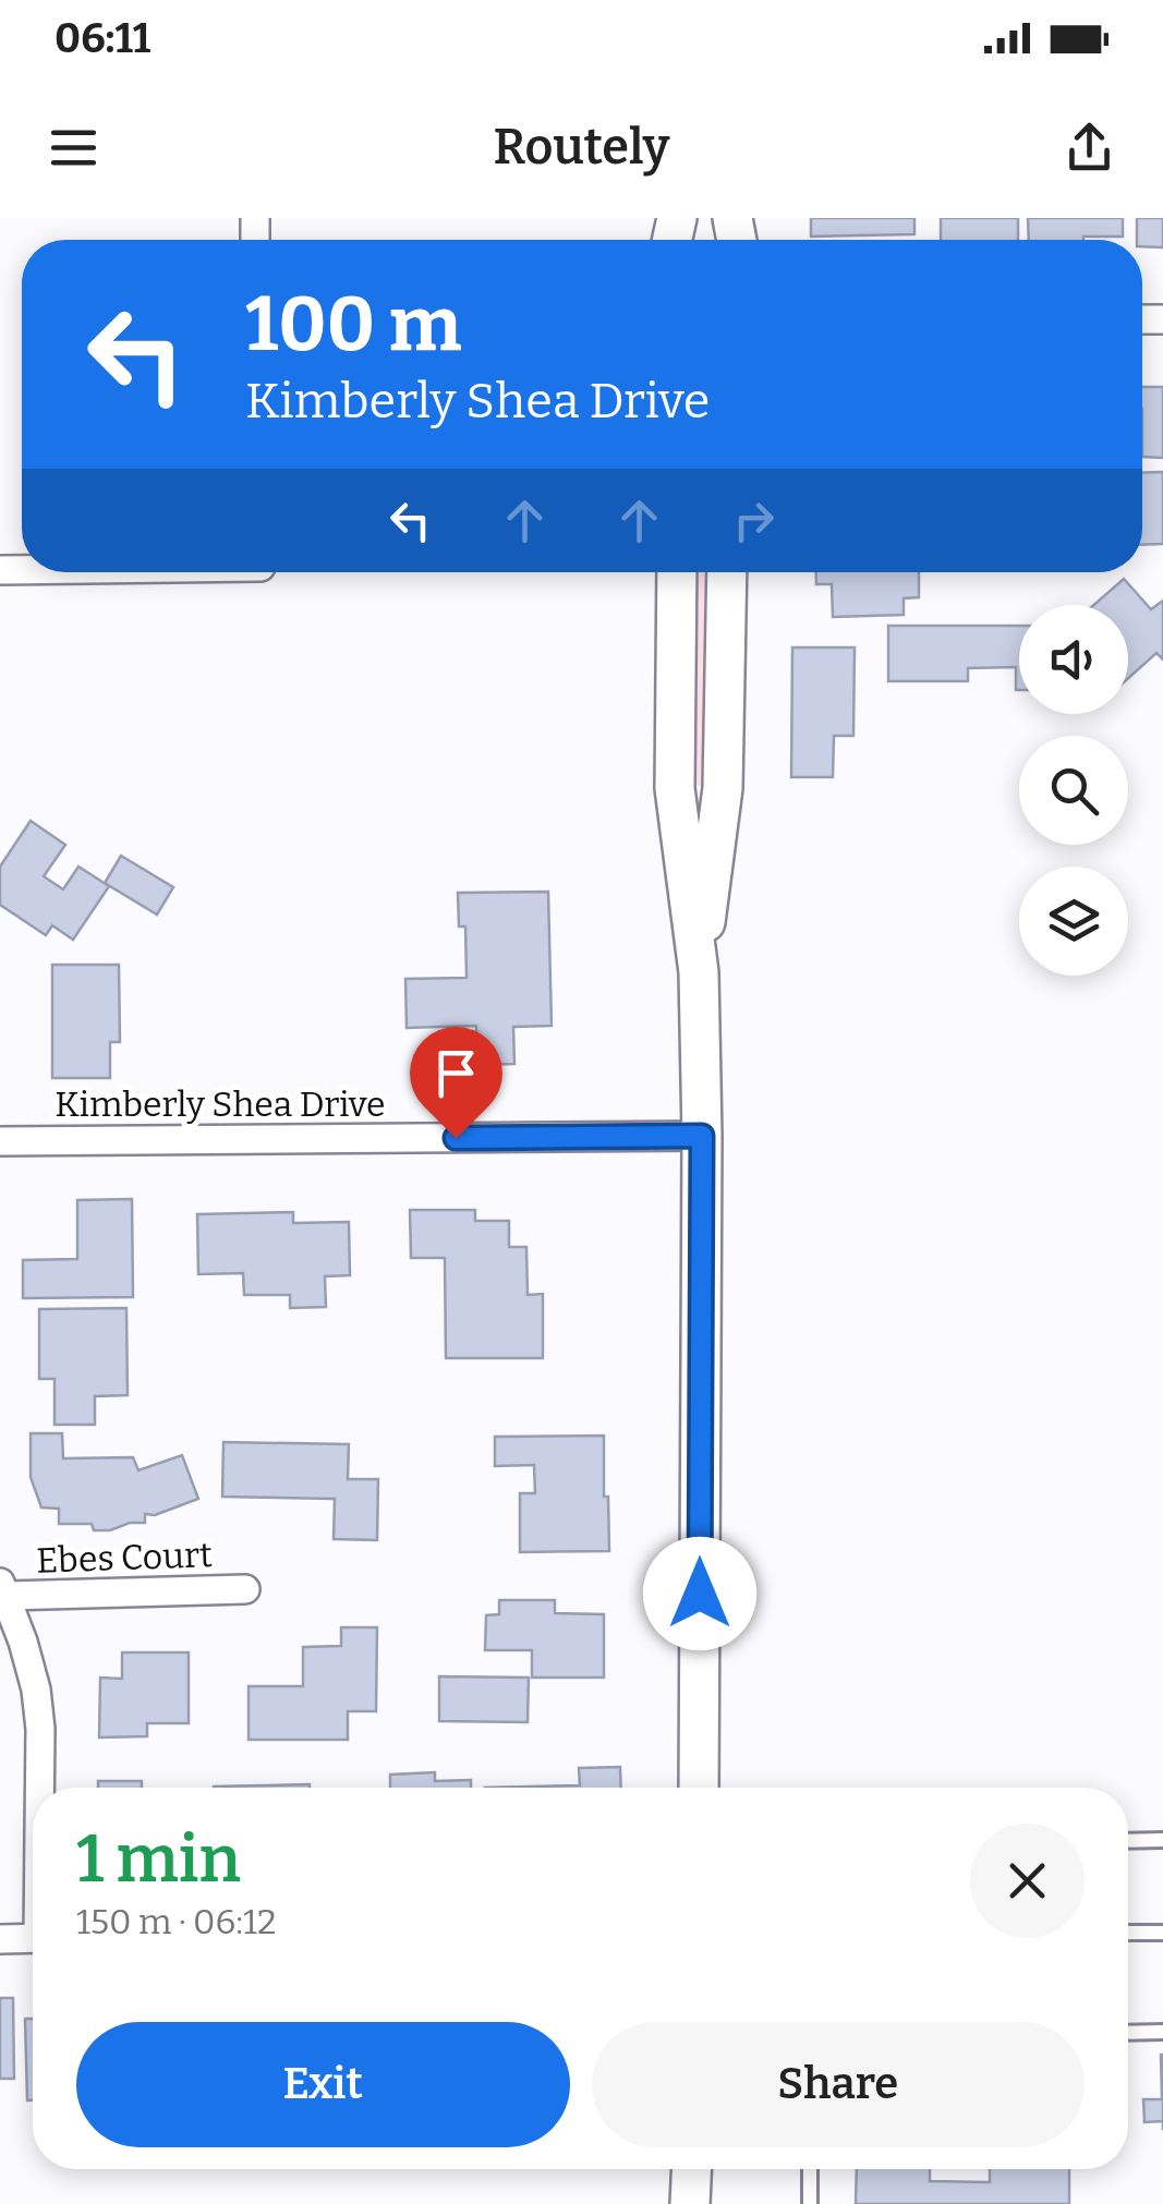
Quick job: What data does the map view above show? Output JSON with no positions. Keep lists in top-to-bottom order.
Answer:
{
  "streets": {
    "street": ["Kimberly Shea Drive", "Ebes Court"]
  },
  "page": {
    "status": "06:11",
    "header": "Routely",
    "turn": ["100 m", "Kimberly Shea Drive"],
    "heading": ["1 min", "150 m · 06:12"],
    "buttons": ["Exit", "Share"]
  }
}
